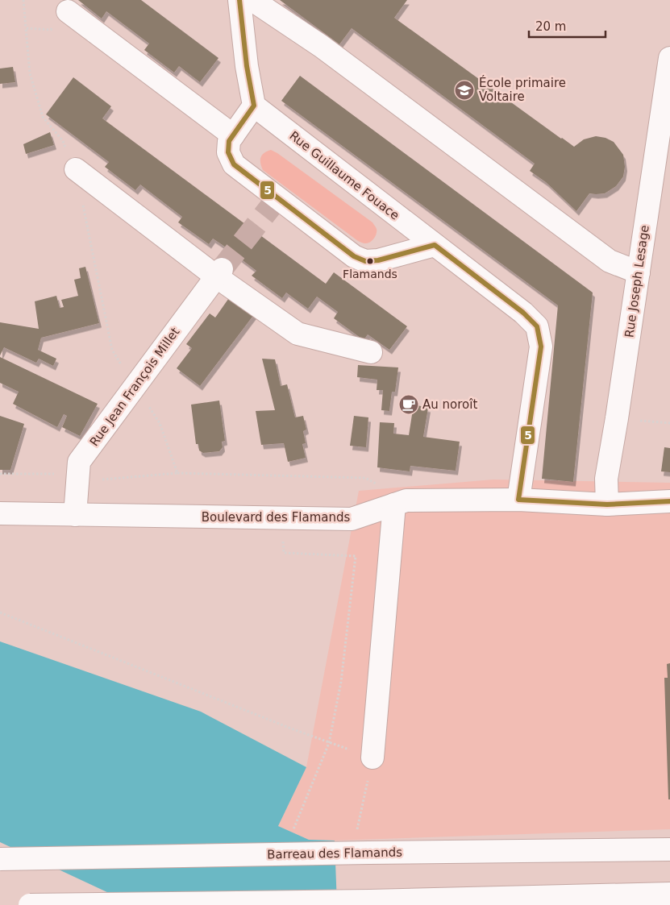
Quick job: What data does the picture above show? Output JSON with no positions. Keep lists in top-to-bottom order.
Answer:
{
  "streets": {
    "main road": [
      "Rue Guillaume Fouace",
      "Rue Joseph Lesage",
      "Rue Jean François Millet",
      "Boulevard des Flamands",
      "Barreau des Flamands"
    ]
  },
  "crossings": [
    ["Rue Guillaume Fouace", "Boulevard des Flamands"],
    ["Rue Joseph Lesage", "Boulevard des Flamands"],
    ["Rue Jean François Millet", "Boulevard des Flamands"]
  ],
  "places": {
    "school or university": ["École primaire Voltaire"],
    "other": ["Flamands"],
    "cafe": ["Au noroît"]
  },
  "lines": ["transit line 5"],
  "scale_bar": "20 m"
}
